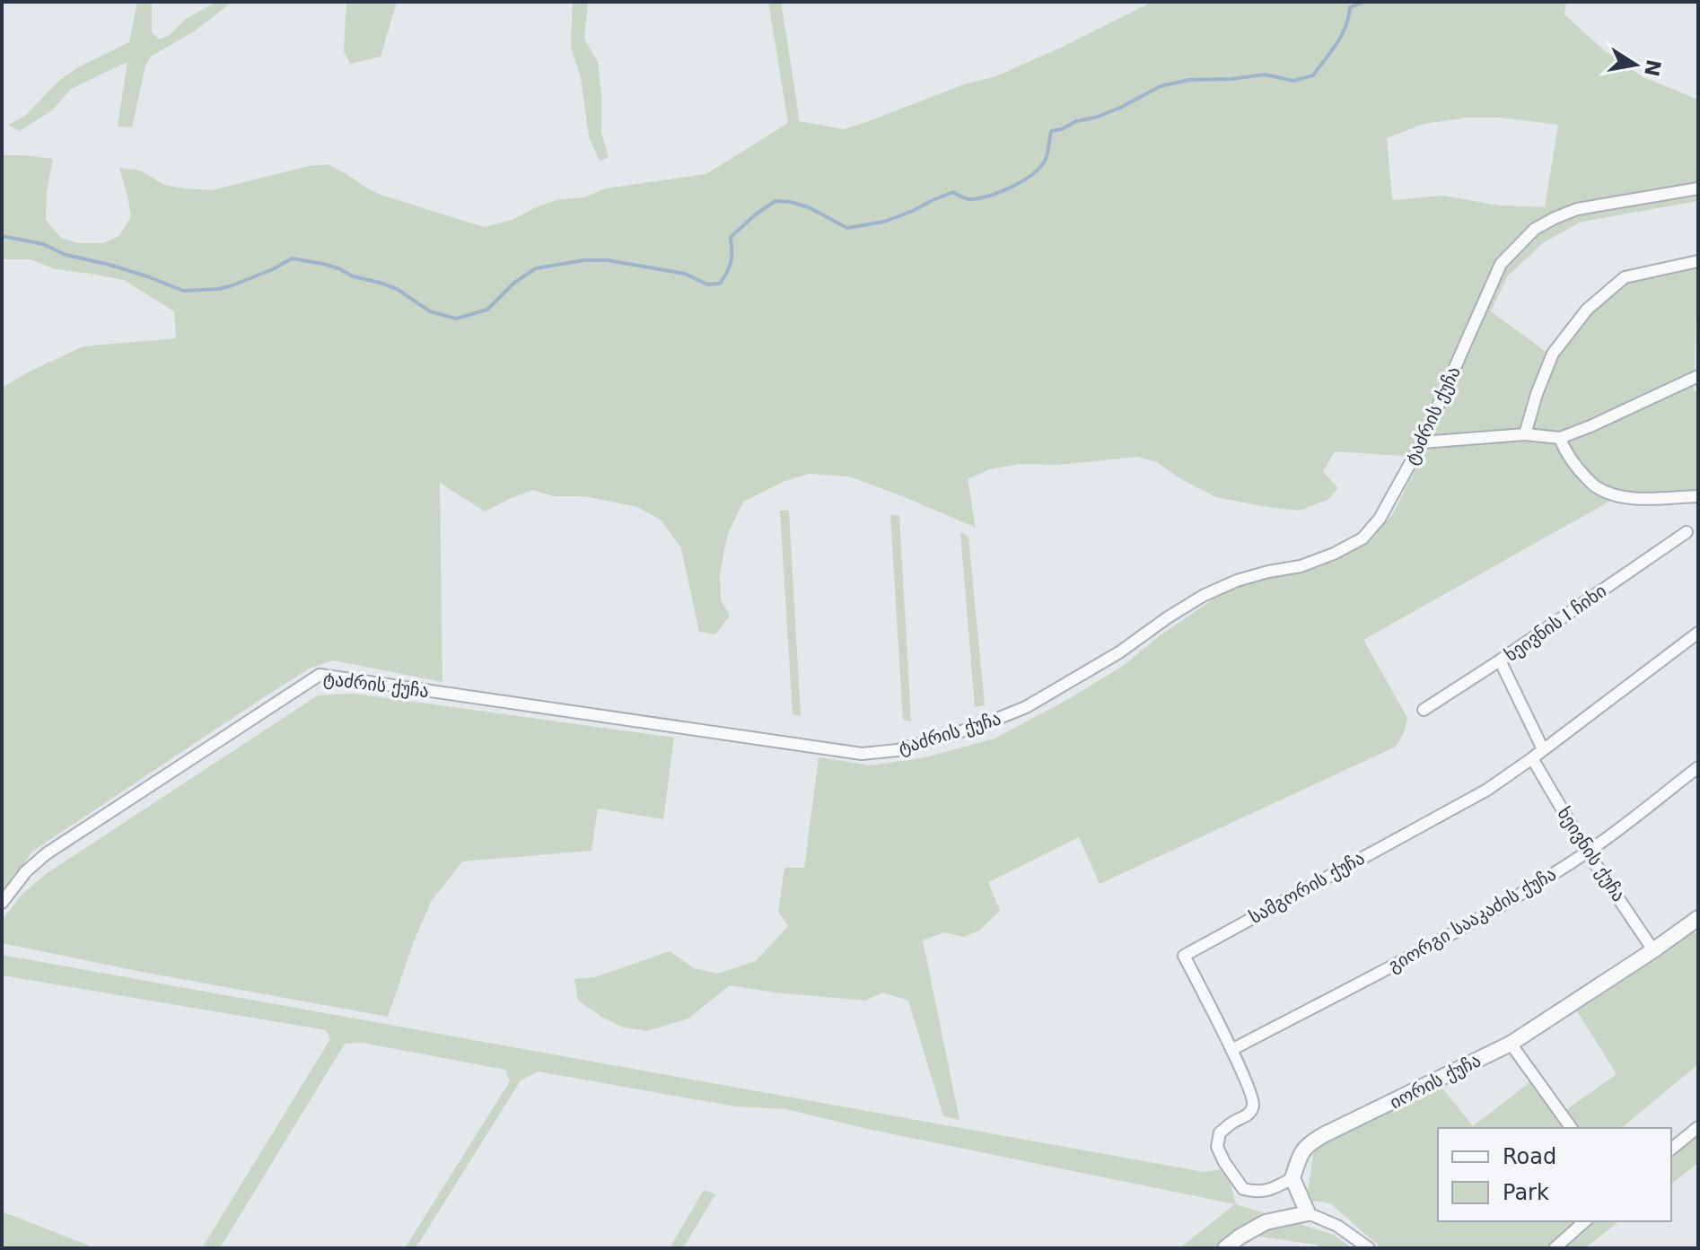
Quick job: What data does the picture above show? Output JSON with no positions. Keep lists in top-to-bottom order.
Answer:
{
  "streets": {
    "street": [
      "ტაძრის ქუჩა",
      "ხეივნის I ჩიხი",
      "ხეივნის ქუჩა",
      "სამგორის ქუჩა",
      "გიორგი სააკაძის ქუჩა",
      "იორის ქუჩა"
    ]
  },
  "crossings": [
    ["ხეივნის ქუჩა", "სამგორის ქუჩა"],
    ["ხეივნის ქუჩა", "გიორგი სააკაძის ქუჩა"],
    ["ხეივნის ქუჩა", "იორის ქუჩა"],
    ["სამგორის ქუჩა", "გიორგი სააკაძის ქუჩა"],
    ["სამგორის ქუჩა", "იორის ქუჩა"]
  ],
  "legend": ["Road", "Park"],
  "north": "right"
}
